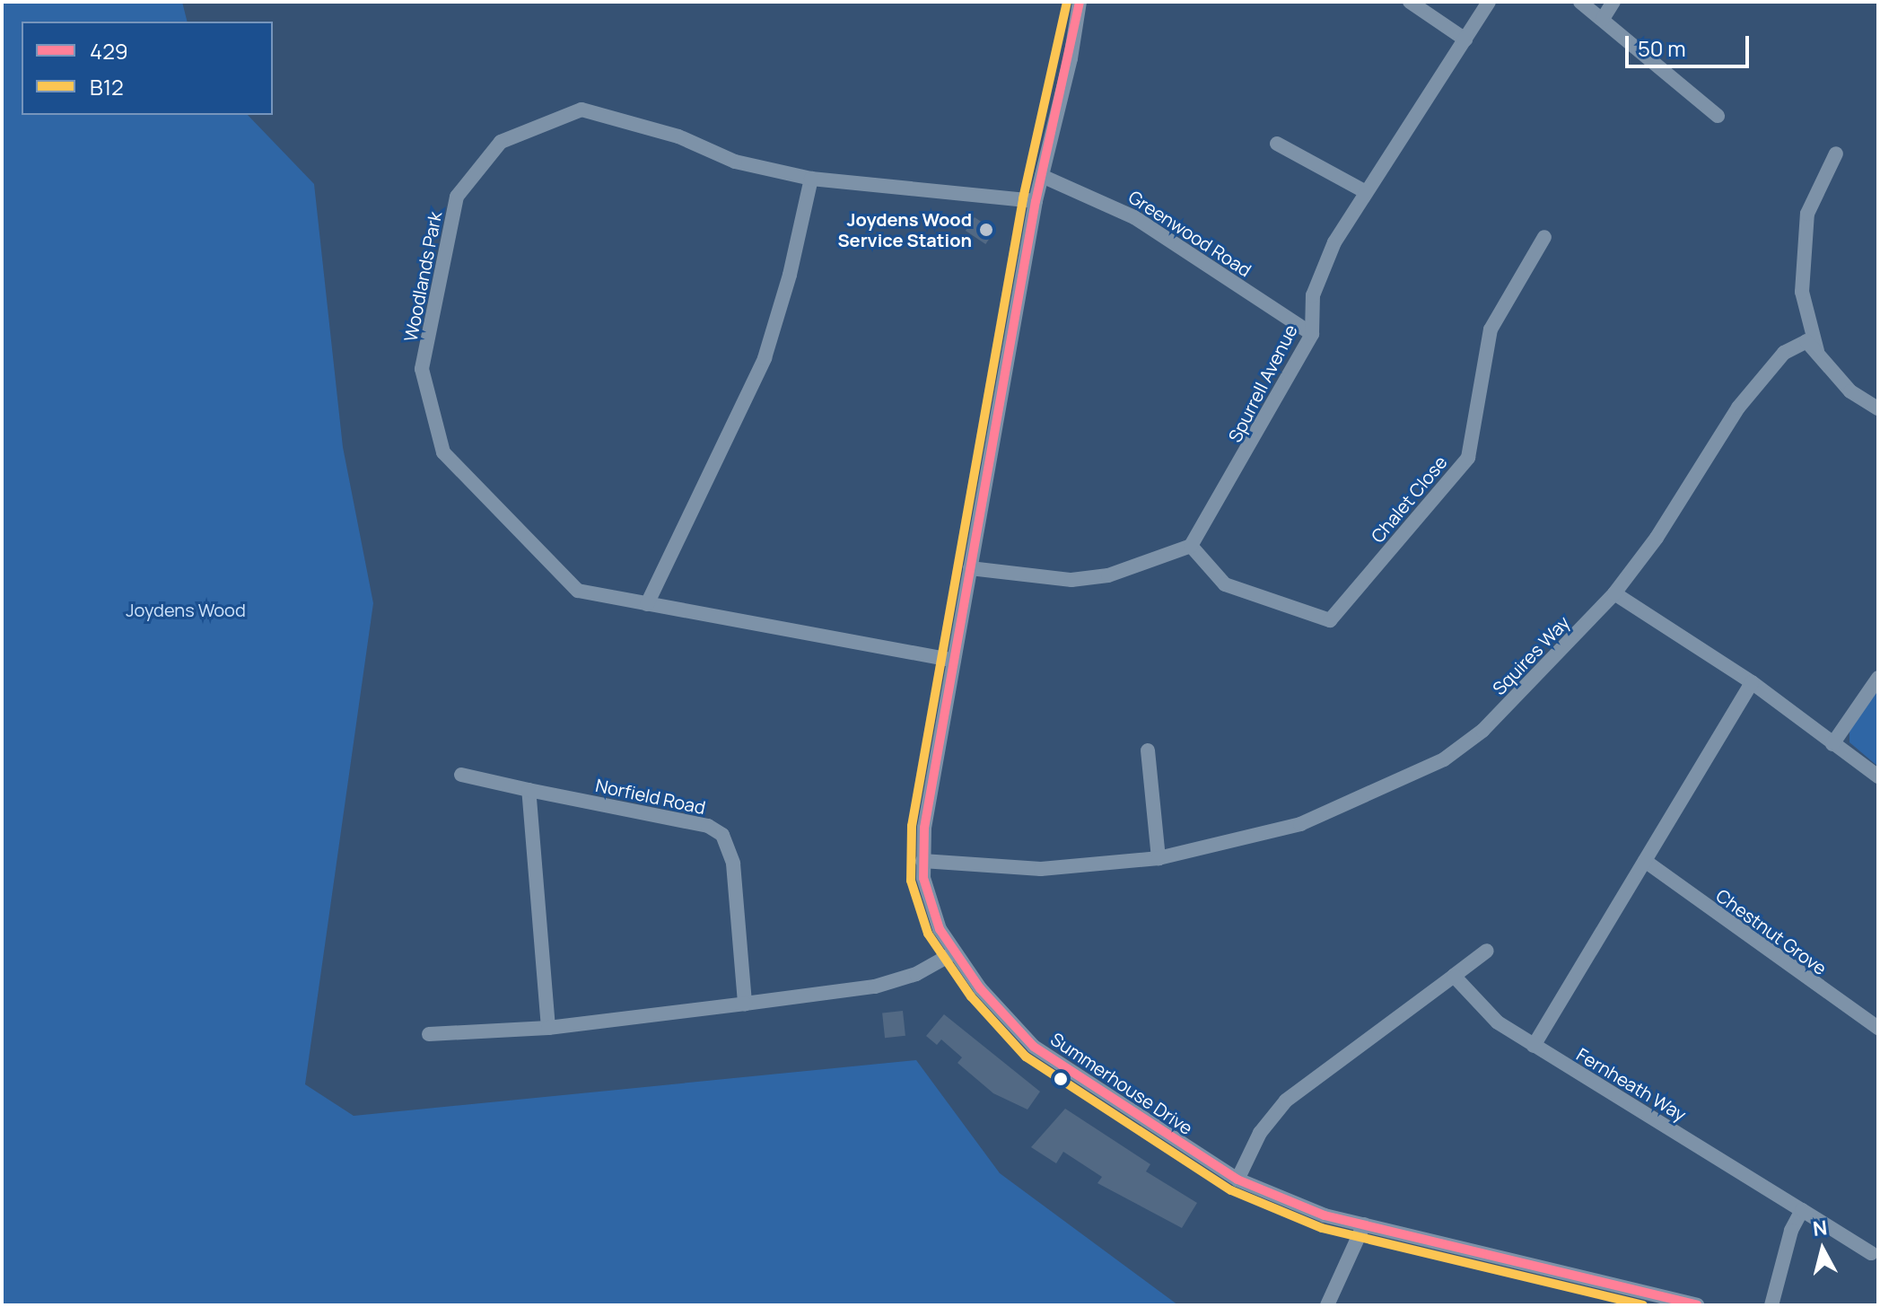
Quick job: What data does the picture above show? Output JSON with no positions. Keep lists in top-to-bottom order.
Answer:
{
  "streets": {
    "street": [
      "Greenwood Road",
      "Woodlands Park",
      "Spurrell Avenue",
      "Chalet Close",
      "Squires Way",
      "Norfield Road",
      "Chestnut Grove",
      "Summerhouse Drive",
      "Fernheath Way"
    ]
  },
  "crossings": [
    ["Greenwood Road", "Spurrell Avenue"],
    ["Greenwood Road", "Summerhouse Drive"],
    ["Woodlands Park", "Summerhouse Drive"],
    ["Spurrell Avenue", "Chalet Close"],
    ["Squires Way", "Summerhouse Drive"]
  ],
  "parks": ["Joydens Wood"],
  "places": ["Joydens Wood Service Station"],
  "lines": ["transit line 429", "transit line B12"],
  "legend": ["429", "B12"],
  "scale_bar": "50 m",
  "north": "top"
}
